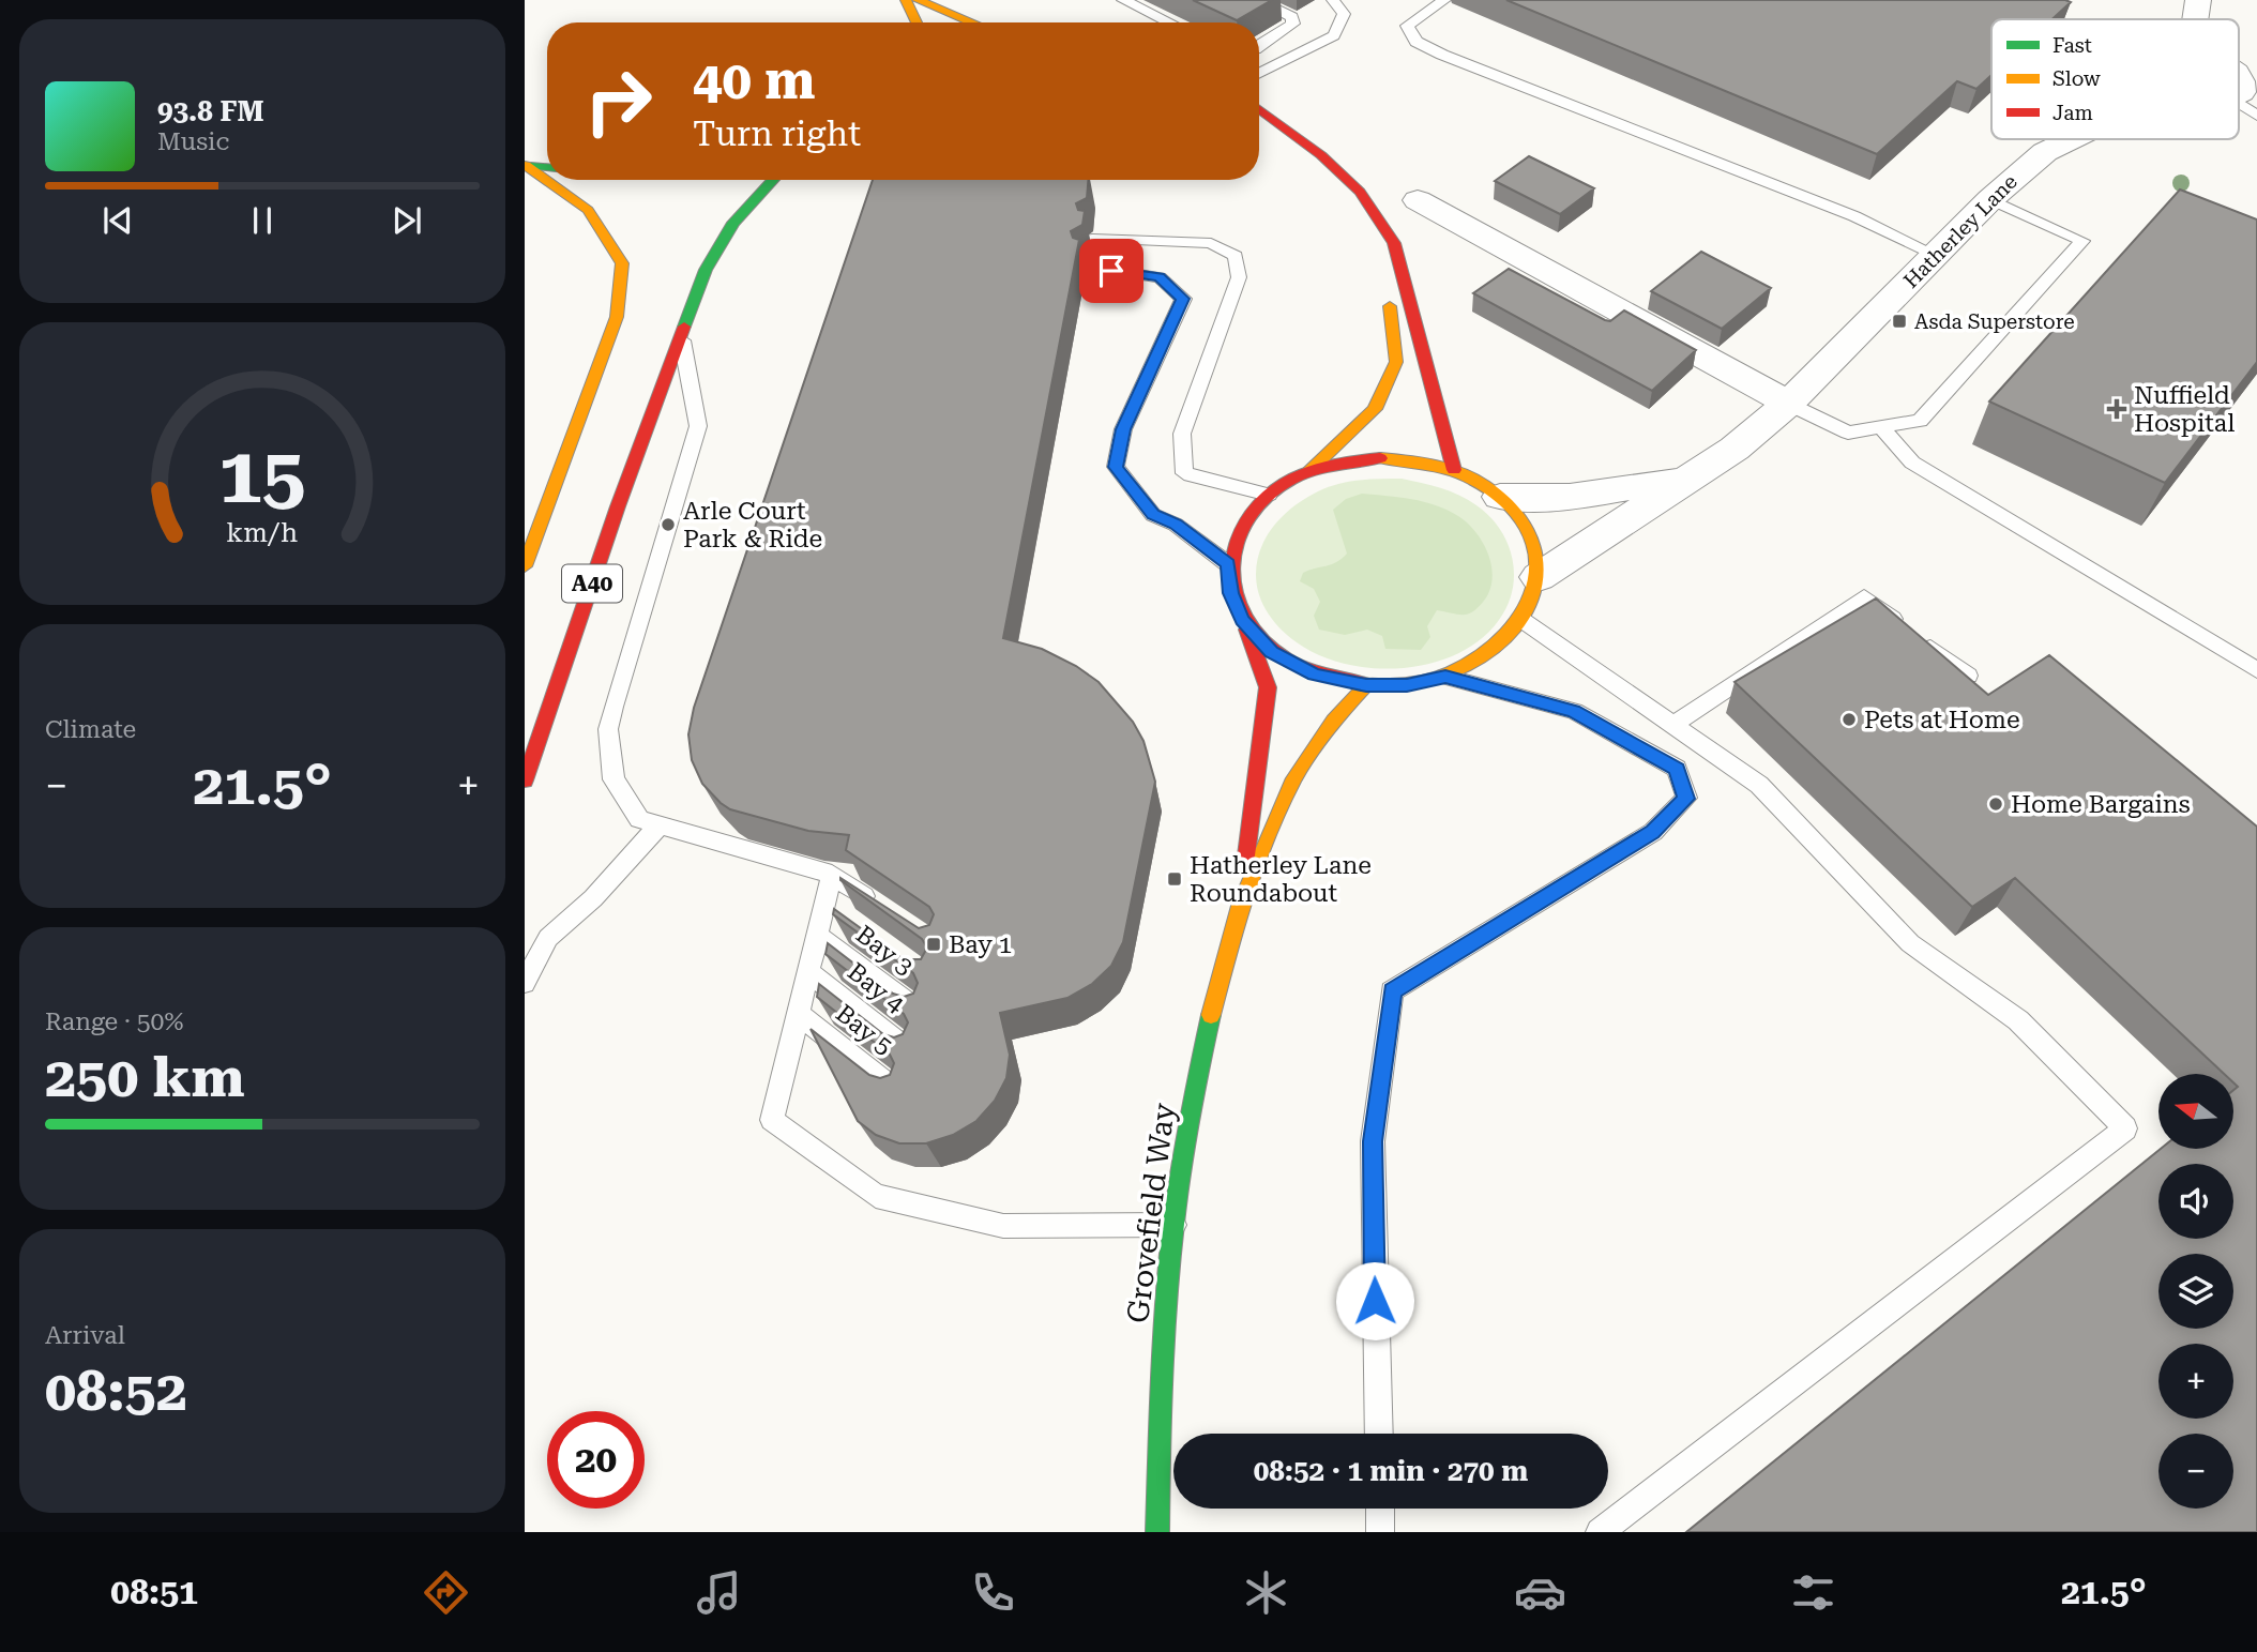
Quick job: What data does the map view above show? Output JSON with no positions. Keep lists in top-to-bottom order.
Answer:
{
  "streets": {
    "main road": ["A40", "Grovefield Way"],
    "street": ["Hatherley Lane"],
    "lane": ["Bay 3", "Bay 4", "Bay 5"]
  },
  "places": {
    "transit": ["Asda Superstore", "Hatherley Lane Roundabout", "Bay 1"],
    "health": ["Nuffield Hospital"],
    "other": ["Arle Court Park & Ride", "Pets at Home", "Home Bargains"]
  },
  "legend": ["Fast", "Slow", "Jam"],
  "north": "left",
  "page": {
    "turn": ["40 m", "Turn right"],
    "song": ["93.8 FM", "Music"],
    "tile": [
      "Climate",
      ["Range · 50%", "250 km"],
      ["Arrival", "08:52"]
    ],
    "heat": ["−", "21.5°", "+"],
    "map_buttons": ["+", "−"],
    "limit": "20",
    "trip": "08:52 · 1 min · 270 m",
    "tabs": ["08:51", "21.5°"],
    "gauge": ["15", "km/h"]
  }
}
